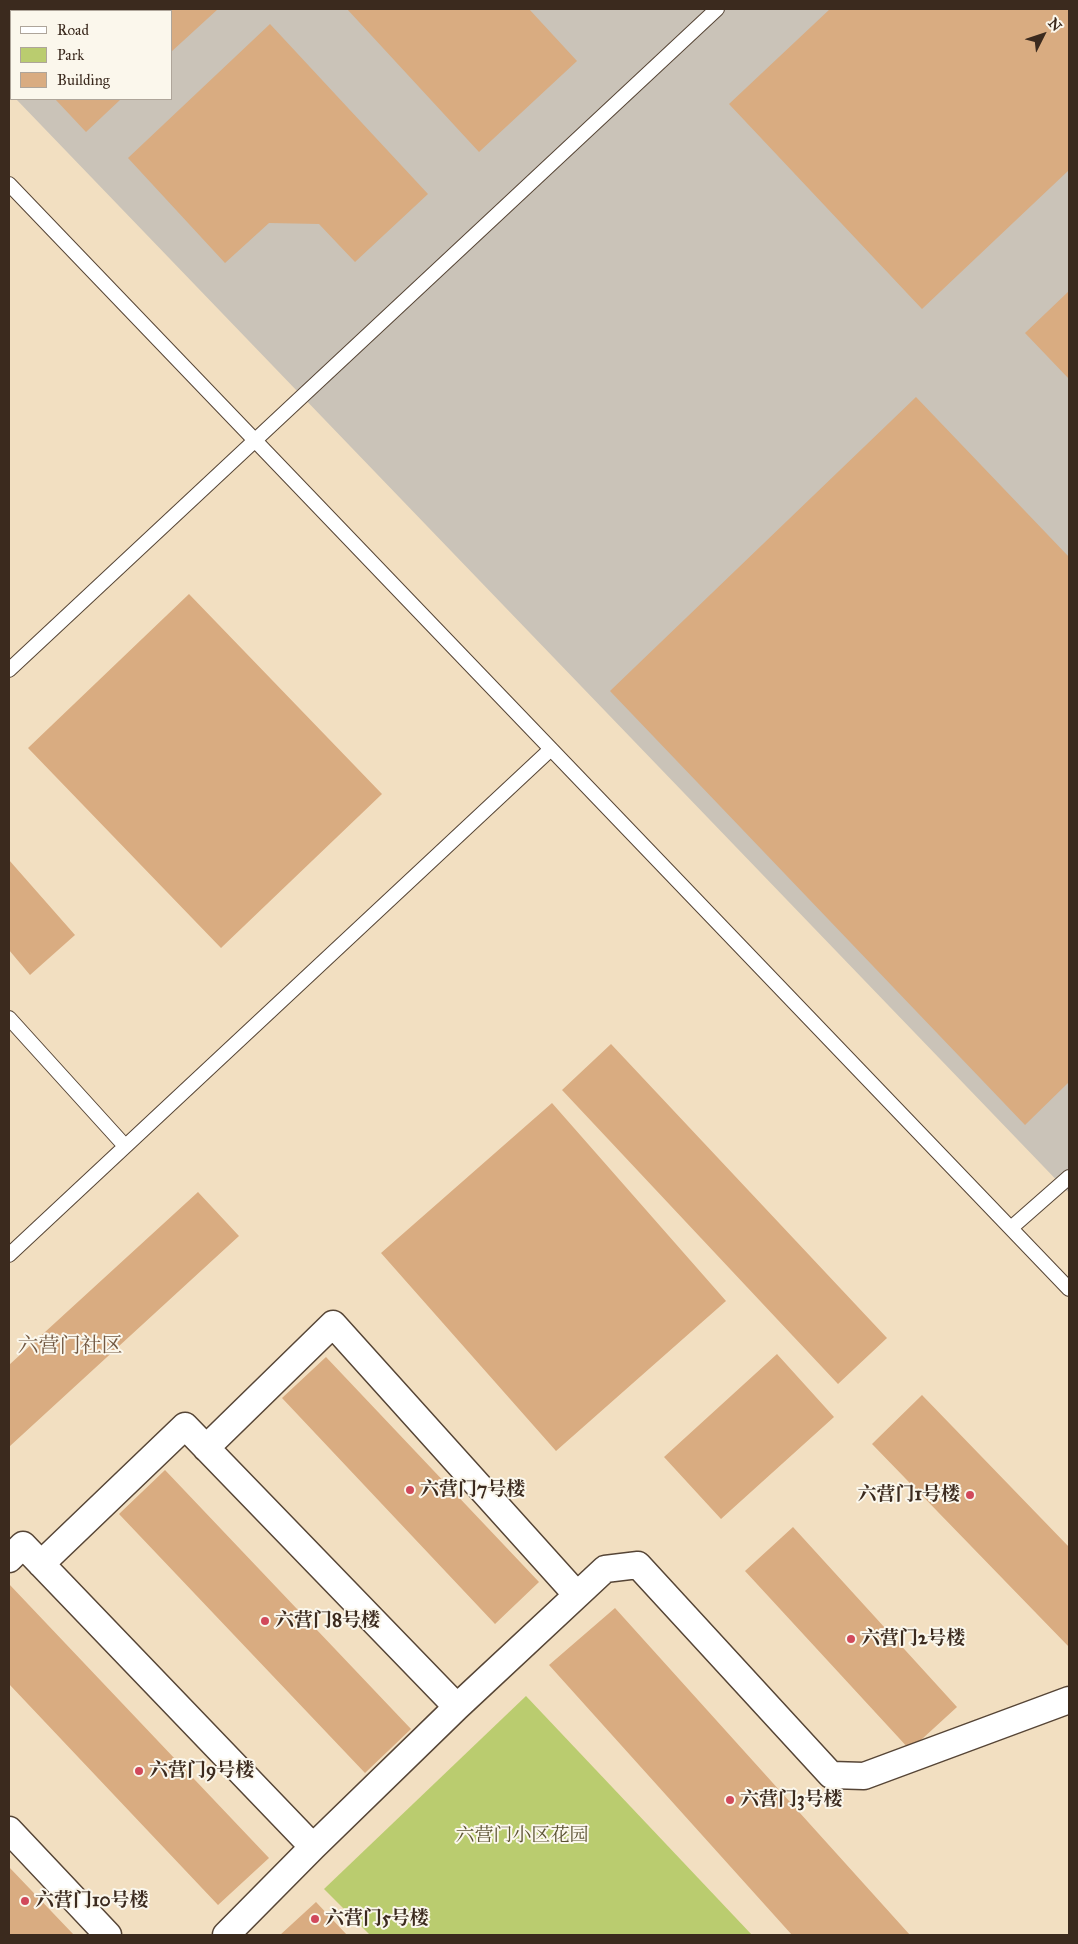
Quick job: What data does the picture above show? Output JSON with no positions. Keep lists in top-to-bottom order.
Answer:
{
  "districts": ["六营门社区"],
  "parks": ["六营门小区花园"],
  "places": [
    "六营门7号楼",
    "六营门1号楼",
    "六营门8号楼",
    "六营门2号楼",
    "六营门9号楼",
    "六营门3号楼",
    "六营门10号楼",
    "六营门5号楼"
  ],
  "legend": ["Road", "Park", "Building"],
  "north": "top right"
}
